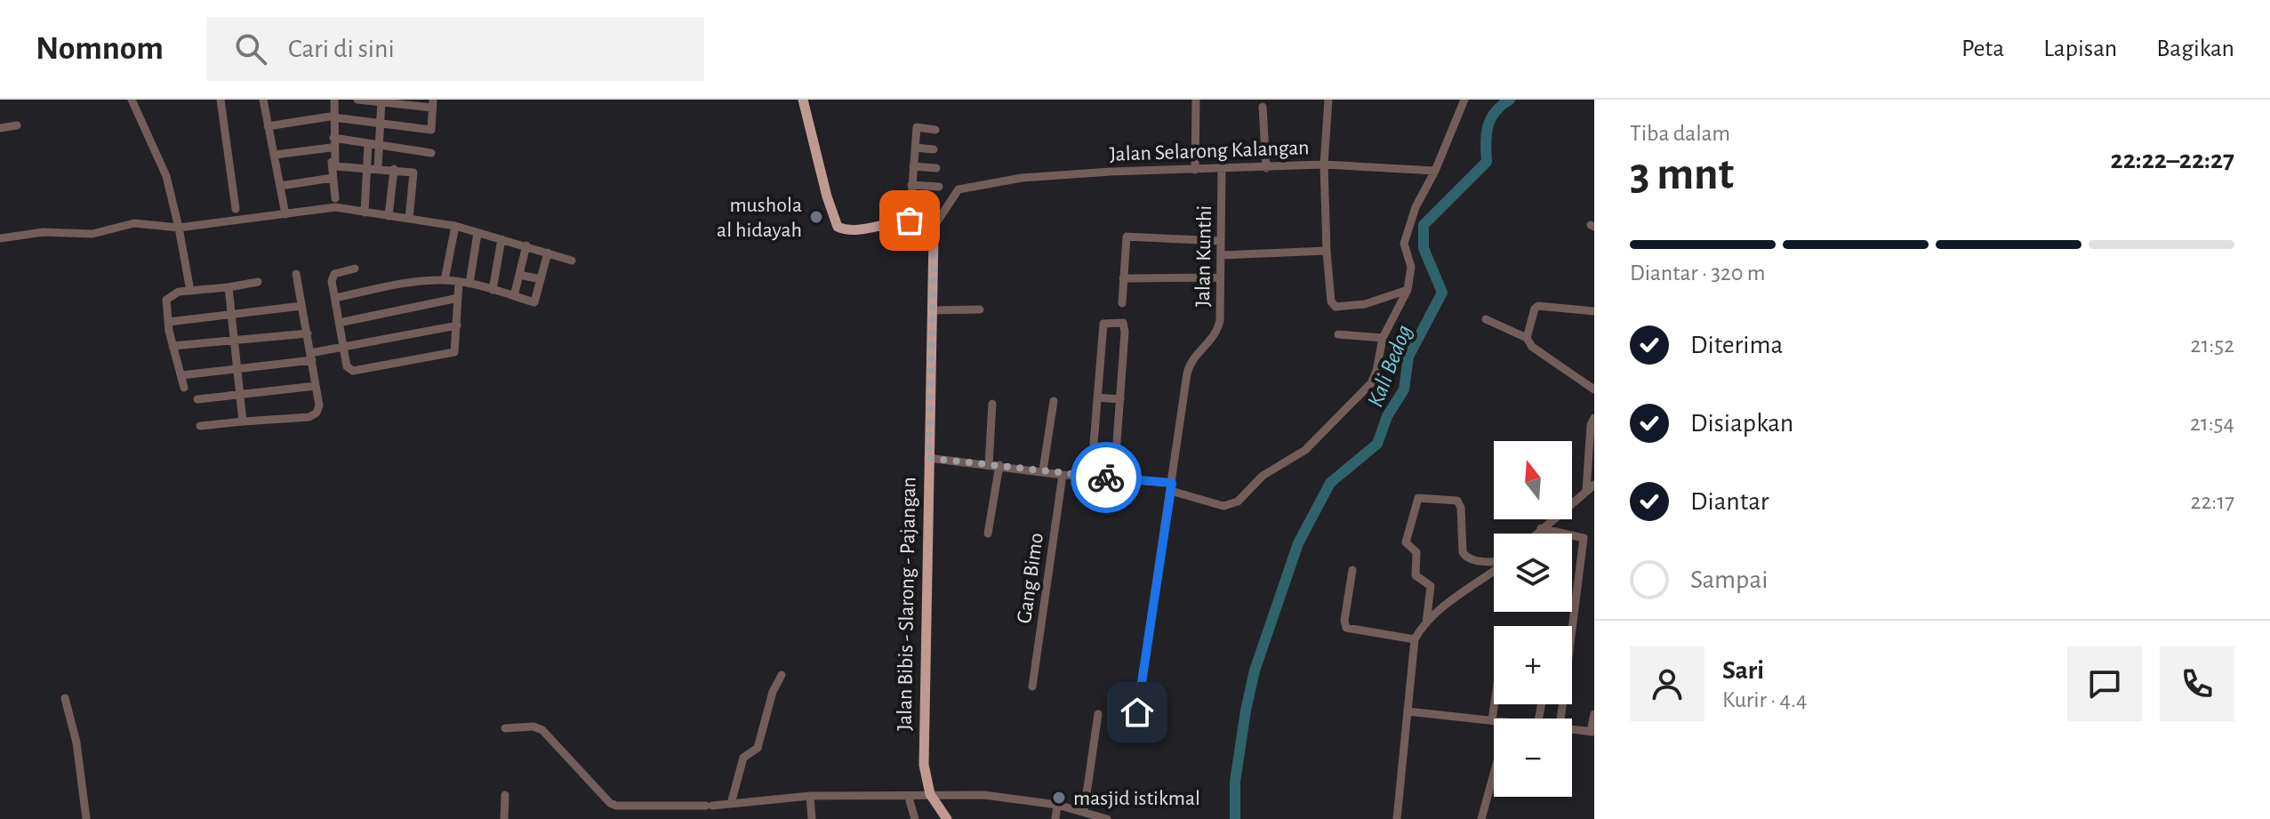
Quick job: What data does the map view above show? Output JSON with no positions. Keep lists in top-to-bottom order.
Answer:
{
  "streets": {
    "main road": ["Jalan Bibis - Slarong - Pajangan"],
    "street": ["Jalan Selarong Kalangan", "Jalan Kunthi", "Gang Bimo"]
  },
  "crossings": [
    ["Jalan Selarong Kalangan", "Jalan Kunthi"],
    ["Jalan Selarong Kalangan", "Jalan Bibis - Slarong - Pajangan"]
  ],
  "water": ["Kali Bedog"],
  "places": ["mushola al hidayah", "masjid istikmal"],
  "north": "top",
  "page": {
    "header": "Nomnom",
    "search": "Cari di sini",
    "nav": ["Peta", "Lapisan", "Bagikan"],
    "heading": ["3 mnt", "Tiba dalam", "22:22–22:27"],
    "panel": ["Sari", "Kurir · 4.4"],
    "bar": "Diantar · 320 m",
    "list": [
      ["Diterima", "21:52"],
      ["Disiapkan", "21:54"],
      ["Diantar", "22:17"],
      "Sampai"
    ],
    "map_buttons": ["+", "−"]
  }
}
